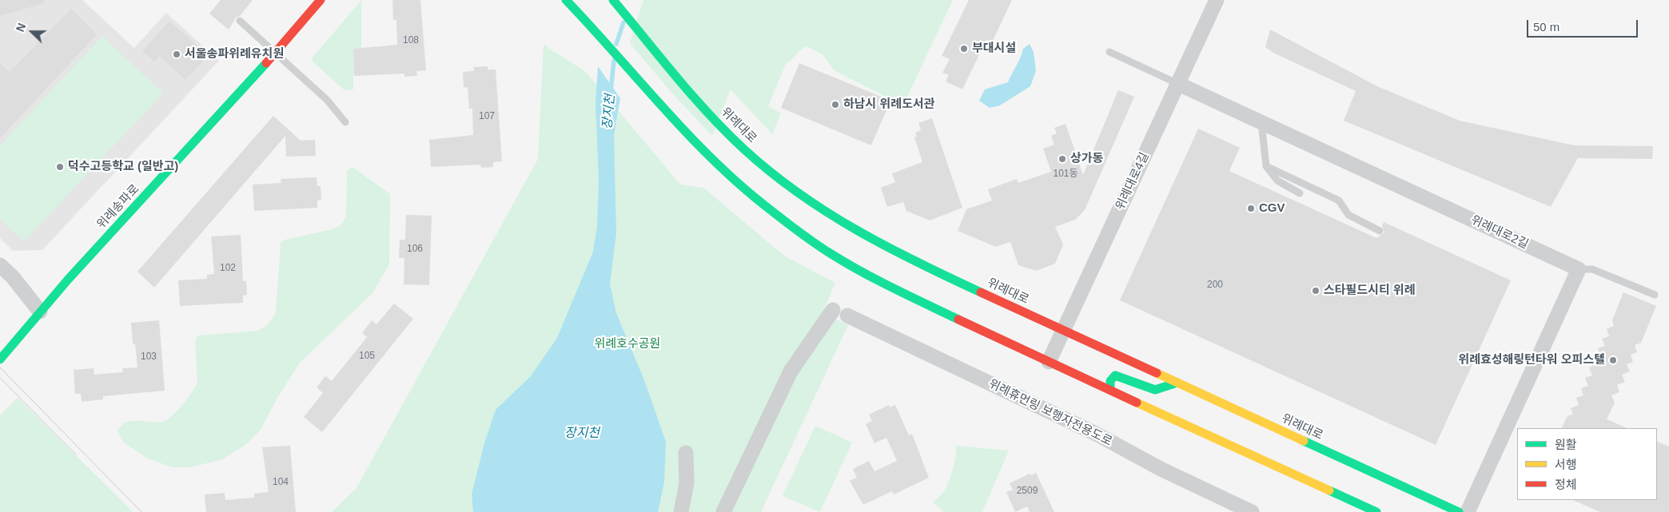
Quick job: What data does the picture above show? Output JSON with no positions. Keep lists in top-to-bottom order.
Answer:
{
  "streets": {
    "main road": ["위례대로", "위례송파로"],
    "street": ["위례대로4길", "위례대로2길", "위례휴먼링 보행자전용도로"]
  },
  "crossings": [
    ["위례대로", "위례대로4길"],
    ["위례대로4길", "위례대로2길"]
  ],
  "water": ["장지천"],
  "parks": ["위례호수공원"],
  "places": [
    "부대시설",
    "서울송파위례유치원",
    "하남시 위례도서관",
    "상가동",
    "덕수고등학교 (일반고)",
    "CGV",
    "스타필드시티 위례",
    "위례효성해링턴타워 오피스텔"
  ],
  "house_numbers": [
    "108",
    "107",
    "101동",
    "106",
    "102",
    "200",
    "105",
    "103",
    "104",
    "2509"
  ],
  "legend": ["원활", "서행", "정체"],
  "scale_bar": "50 m",
  "north": "left"
}
